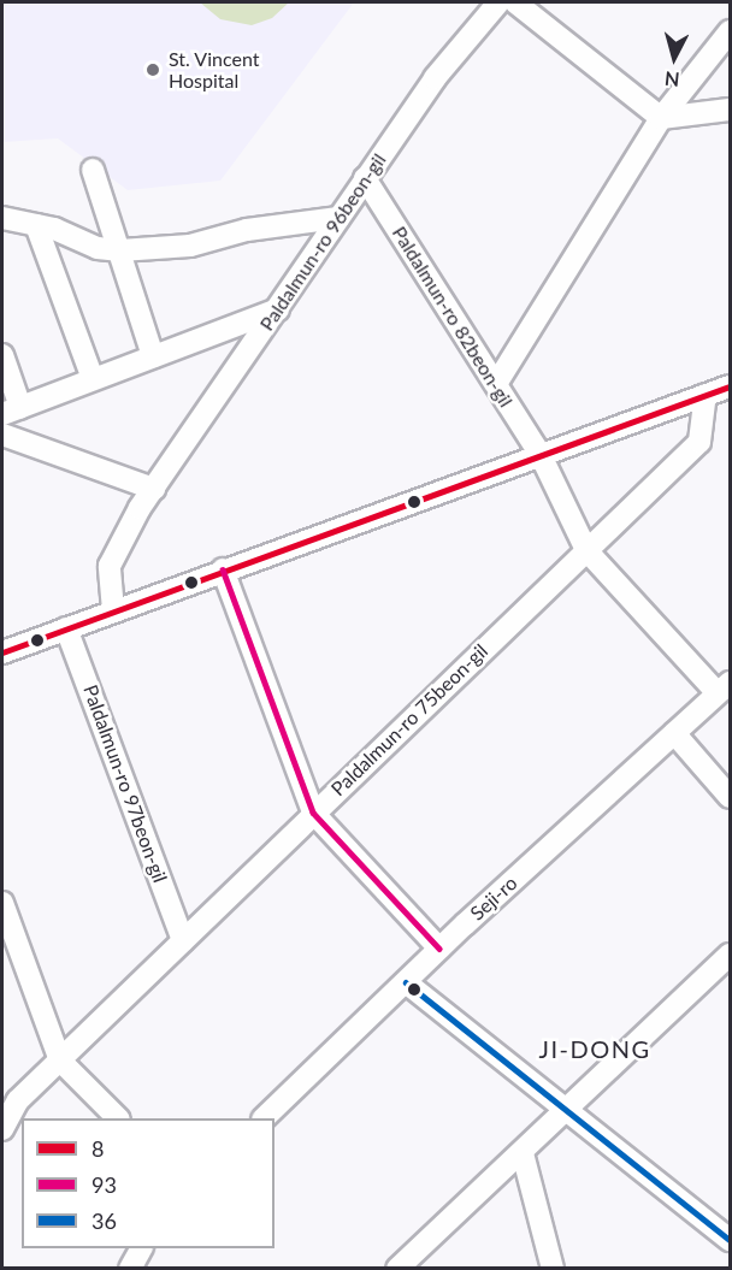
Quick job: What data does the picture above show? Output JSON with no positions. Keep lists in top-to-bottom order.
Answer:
{
  "streets": {
    "street": [
      "Paldalmun-ro 96beon-gil",
      "Paldalmun-ro 82beon-gil",
      "Paldalmun-ro 75beon-gil",
      "Paldalmun-ro 97beon-gil",
      "Seji-ro"
    ]
  },
  "crossings": [
    ["Paldalmun-ro 96beon-gil", "Paldalmun-ro 82beon-gil"],
    ["Paldalmun-ro 82beon-gil", "Paldalmun-ro 75beon-gil"],
    ["Paldalmun-ro 82beon-gil", "Seji-ro"],
    ["Paldalmun-ro 75beon-gil", "Paldalmun-ro 97beon-gil"]
  ],
  "districts": ["JI-DONG"],
  "places": ["St. Vincent Hospital"],
  "lines": ["transit line 8", "transit line 93", "transit line 36"],
  "legend": ["8", "93", "36"],
  "north": "bottom"
}
